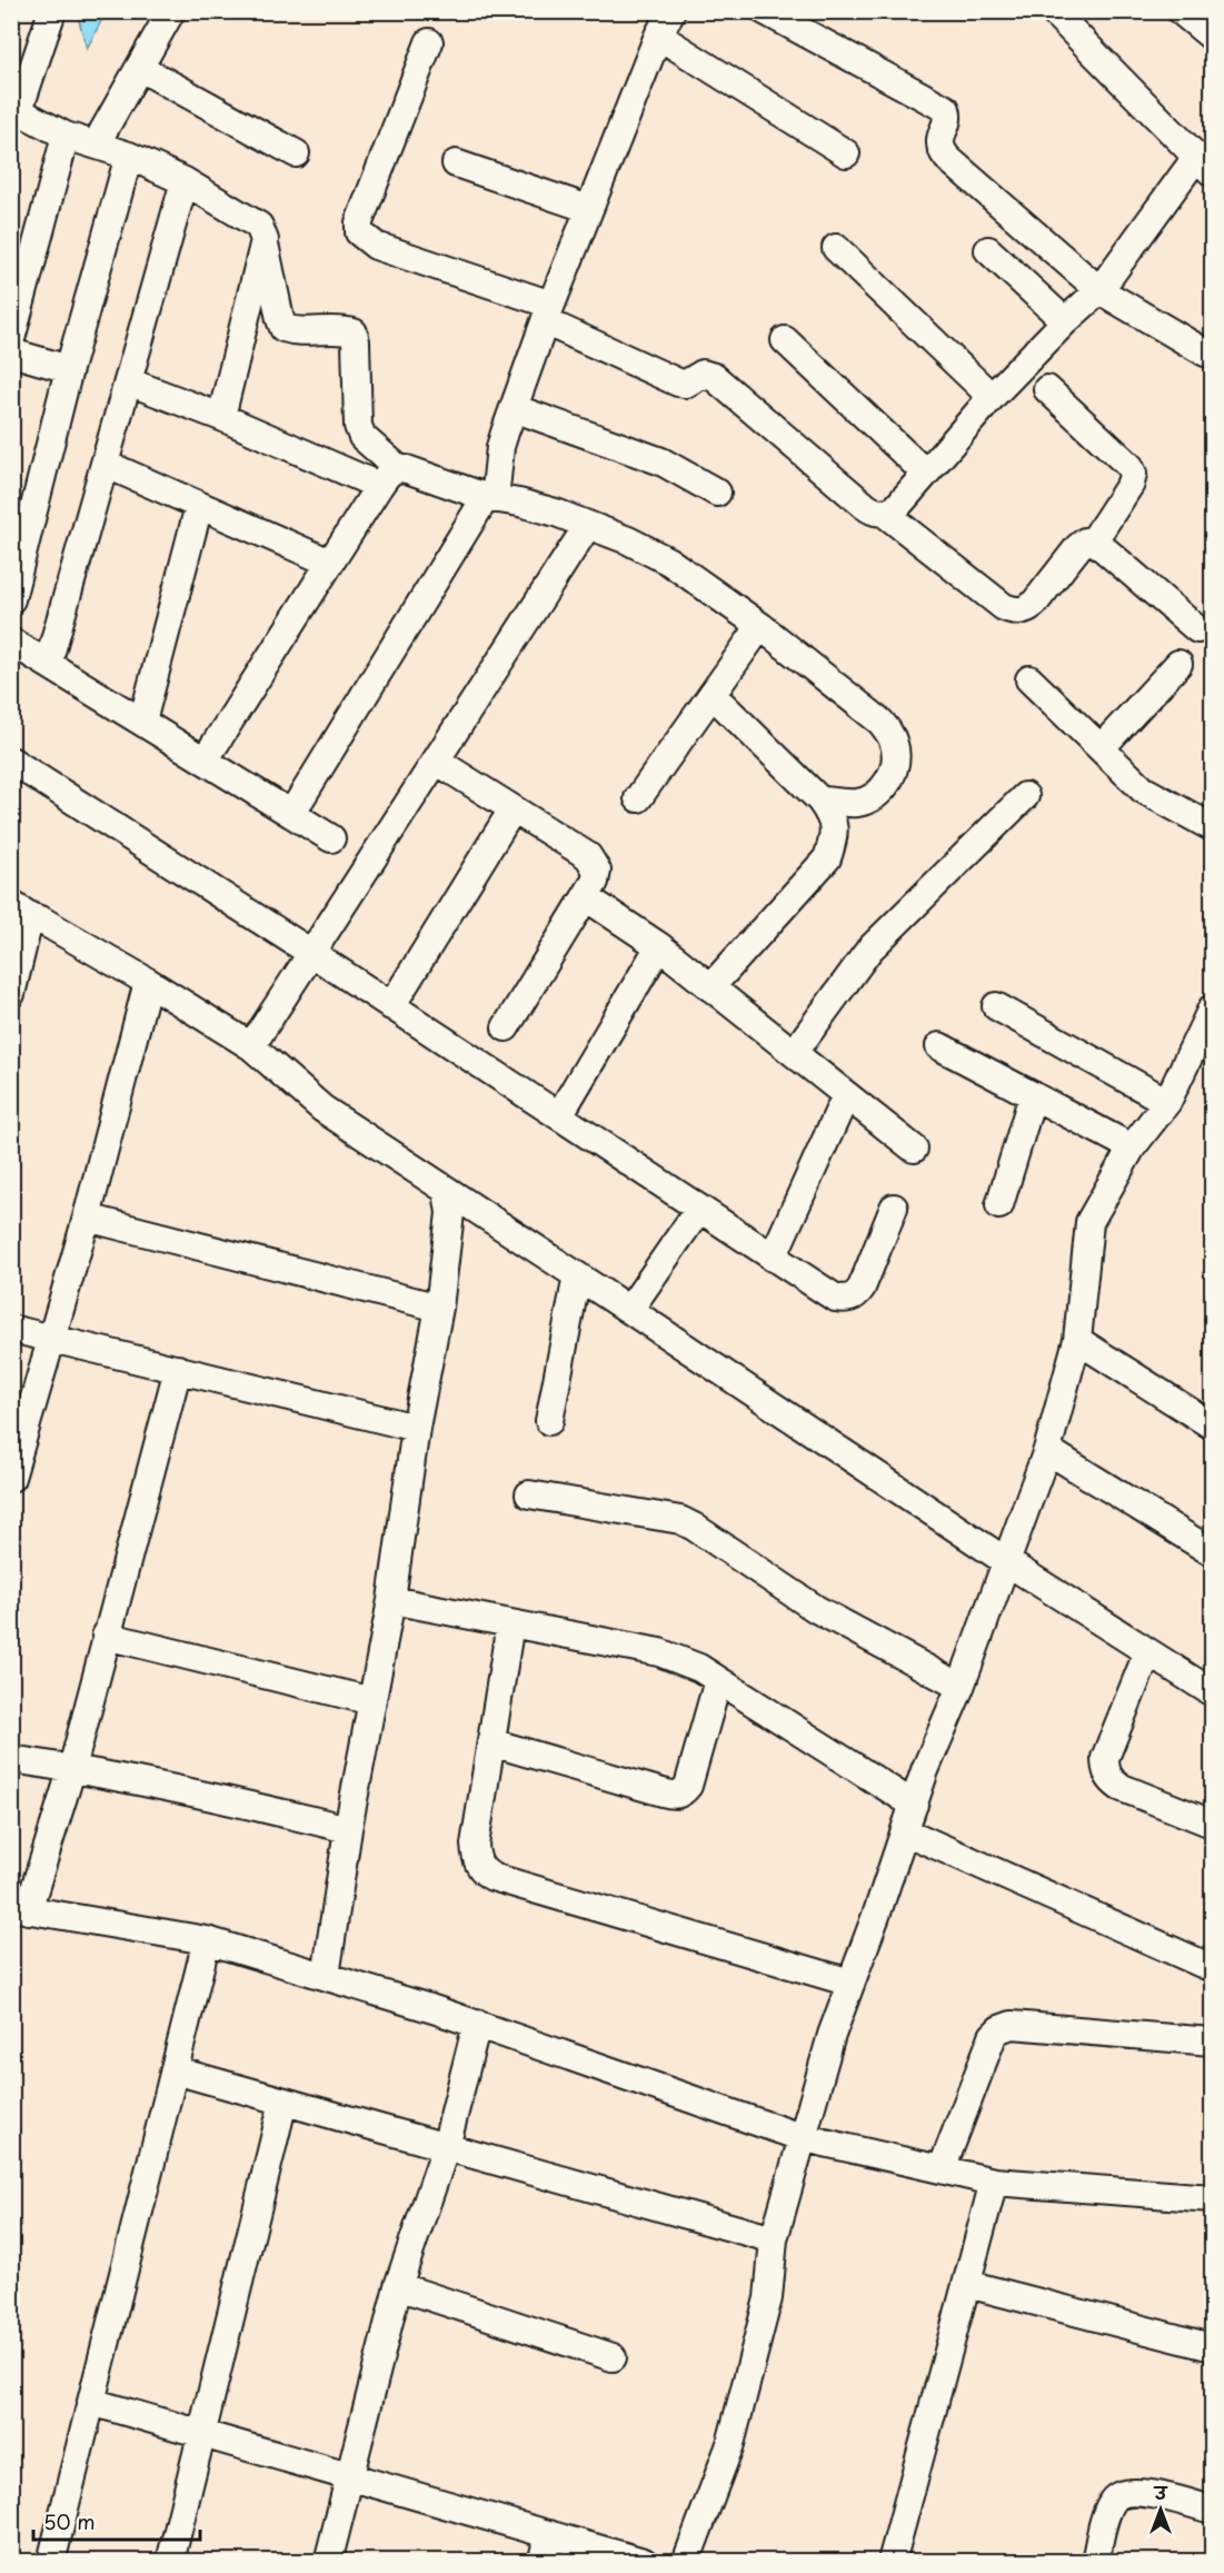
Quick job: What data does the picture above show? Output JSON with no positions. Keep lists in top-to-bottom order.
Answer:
{
  "scale_bar": "50 m",
  "north": "top"
}
